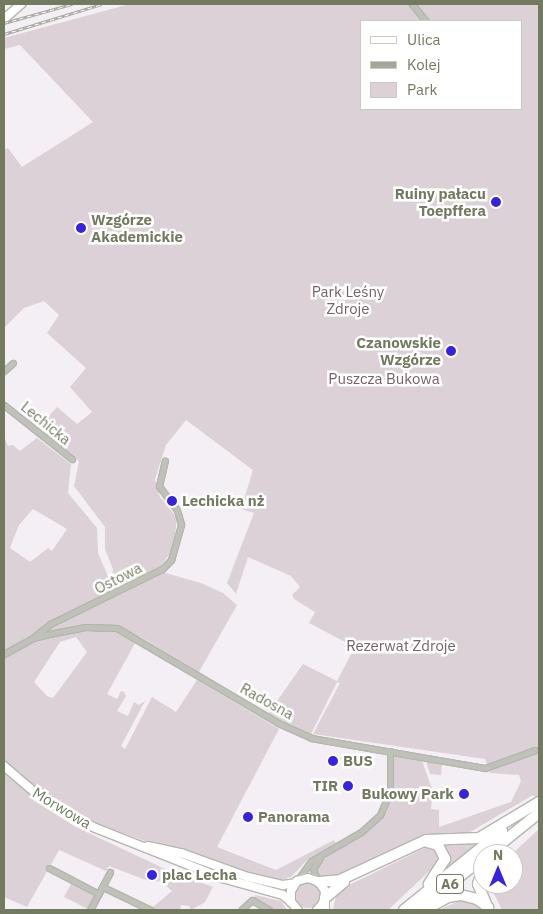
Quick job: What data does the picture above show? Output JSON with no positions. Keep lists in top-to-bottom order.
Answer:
{
  "streets": {
    "highway": ["A6"],
    "main road": ["Morwowa"],
    "street": ["Lechicka", "Ostowa", "Radosna"]
  },
  "crossings": [
    ["Ostowa", "Radosna"]
  ],
  "parks": ["Park Leśny Zdroje", "Puszcza Bukowa", "Rezerwat Zdroje"],
  "places": [
    "Ruiny pałacu Toepffera",
    "Wzgórze Akademickie",
    "Czanowskie Wzgórze",
    "Lechicka nż",
    "BUS",
    "TIR",
    "Bukowy Park",
    "Panorama",
    "plac Lecha"
  ],
  "legend": ["Ulica", "Kolej", "Park"],
  "north": "top"
}
